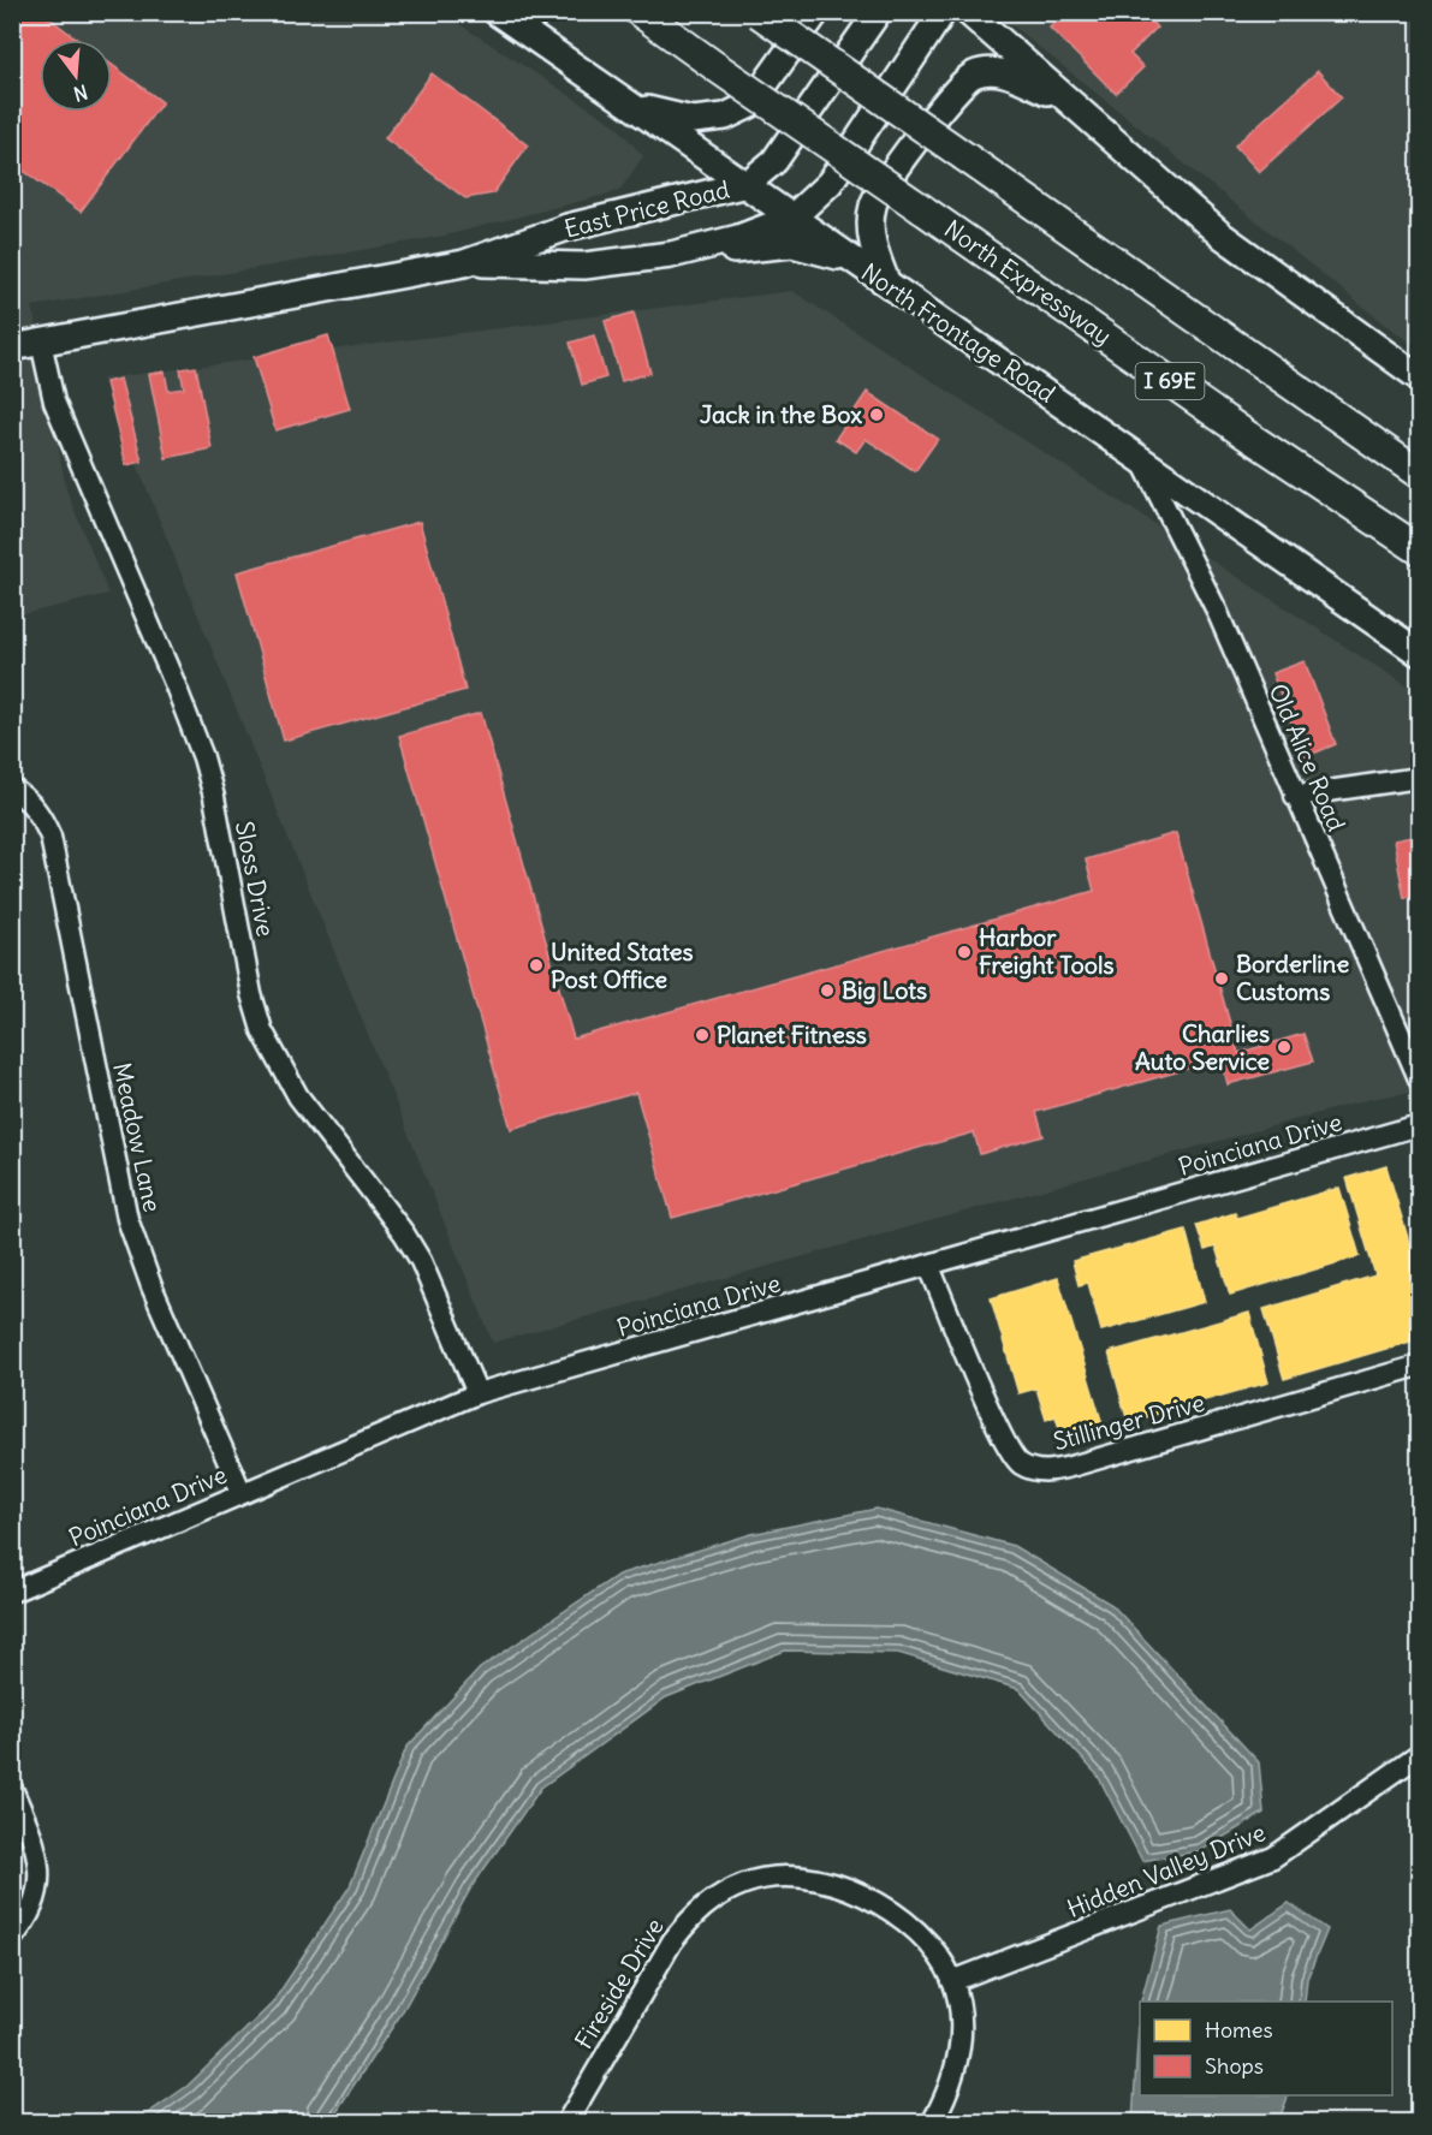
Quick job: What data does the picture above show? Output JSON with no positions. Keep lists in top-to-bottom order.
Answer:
{
  "streets": {
    "highway": ["North Expressway", "I 69E"],
    "main road": ["East Price Road", "North Frontage Road"],
    "street": [
      "Old Alice Road",
      "Sloss Drive",
      "Meadow Lane",
      "Poinciana Drive",
      "Stillinger Drive",
      "Hidden Valley Drive",
      "Fireside Drive"
    ]
  },
  "crossings": [
    ["East Price Road", "North Frontage Road"],
    ["East Price Road", "Sloss Drive"],
    ["North Frontage Road", "Old Alice Road"],
    ["Sloss Drive", "Poinciana Drive"],
    ["Meadow Lane", "Poinciana Drive"],
    ["Poinciana Drive", "Stillinger Drive"],
    ["Hidden Valley Drive", "Fireside Drive"]
  ],
  "places": [
    "Jack in the Box",
    "Harbor Freight Tools",
    "United States Post Office",
    "Borderline Customs",
    "Big Lots",
    "Planet Fitness",
    "Charlies Auto Service"
  ],
  "legend": ["Homes", "Shops"],
  "north": "bottom"
}
